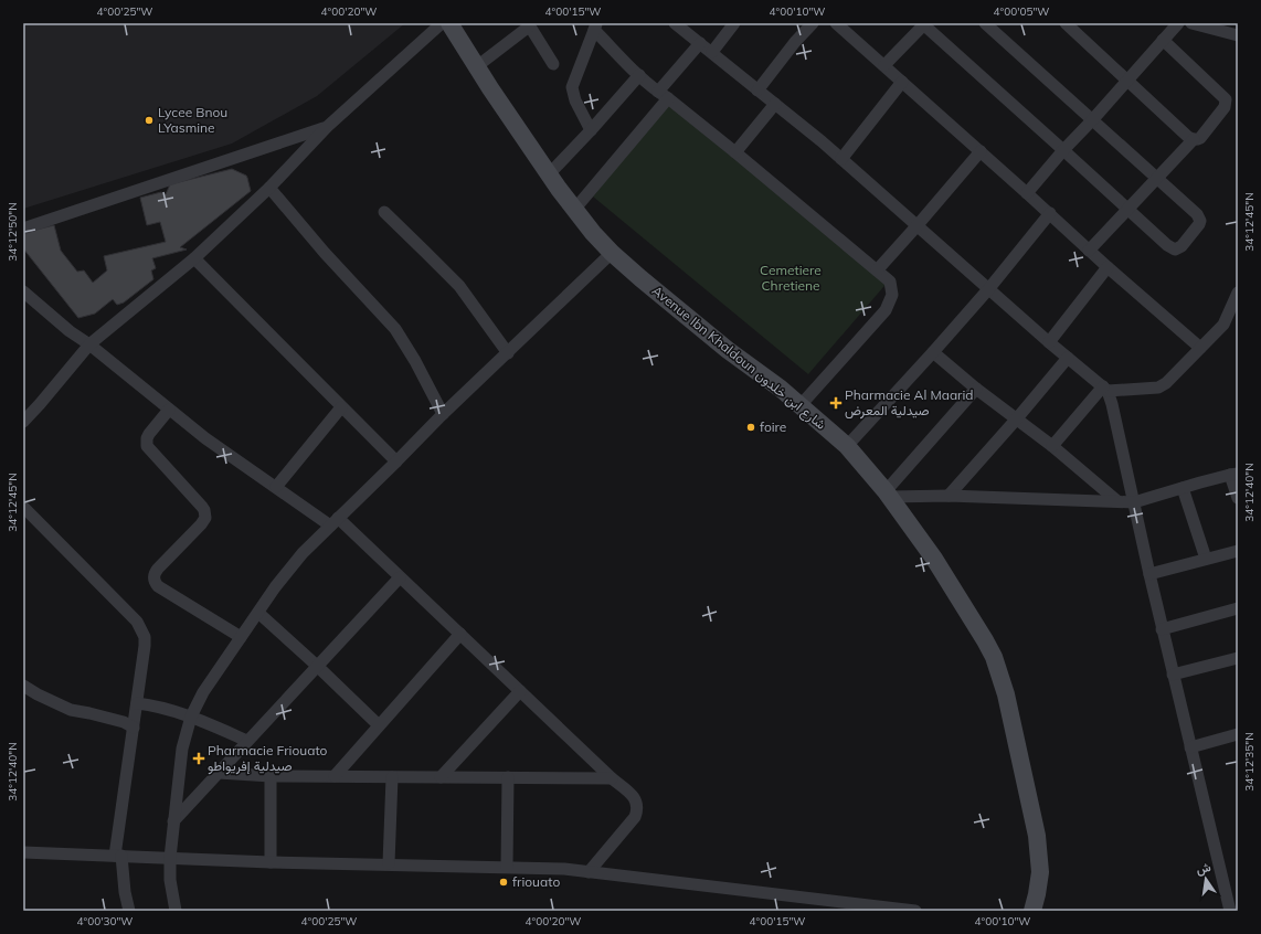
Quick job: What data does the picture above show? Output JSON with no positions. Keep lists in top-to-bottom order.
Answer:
{
  "streets": {
    "street": ["Avenue Ibn Khaldoun شارع ابن خلدون"]
  },
  "parks": ["Cemetiere Chretiene"],
  "places": {
    "other": ["Lycee Bnou LYasmine", "foire", "friouato"],
    "health": ["Pharmacie Al Maarid صيدلية المعرض", "Pharmacie Friouato صيدلية إفريواطو"]
  },
  "north": "top",
  "coordinates": [
    "4°00'25\"W",
    "4°00'20\"W",
    "4°00'15\"W",
    "4°00'10\"W",
    "4°00'05\"W",
    "34°12'45\"N",
    "34°12'50\"N",
    "34°12'40\"N",
    "34°12'35\"N",
    "4°00'30\"W"
  ]
}
